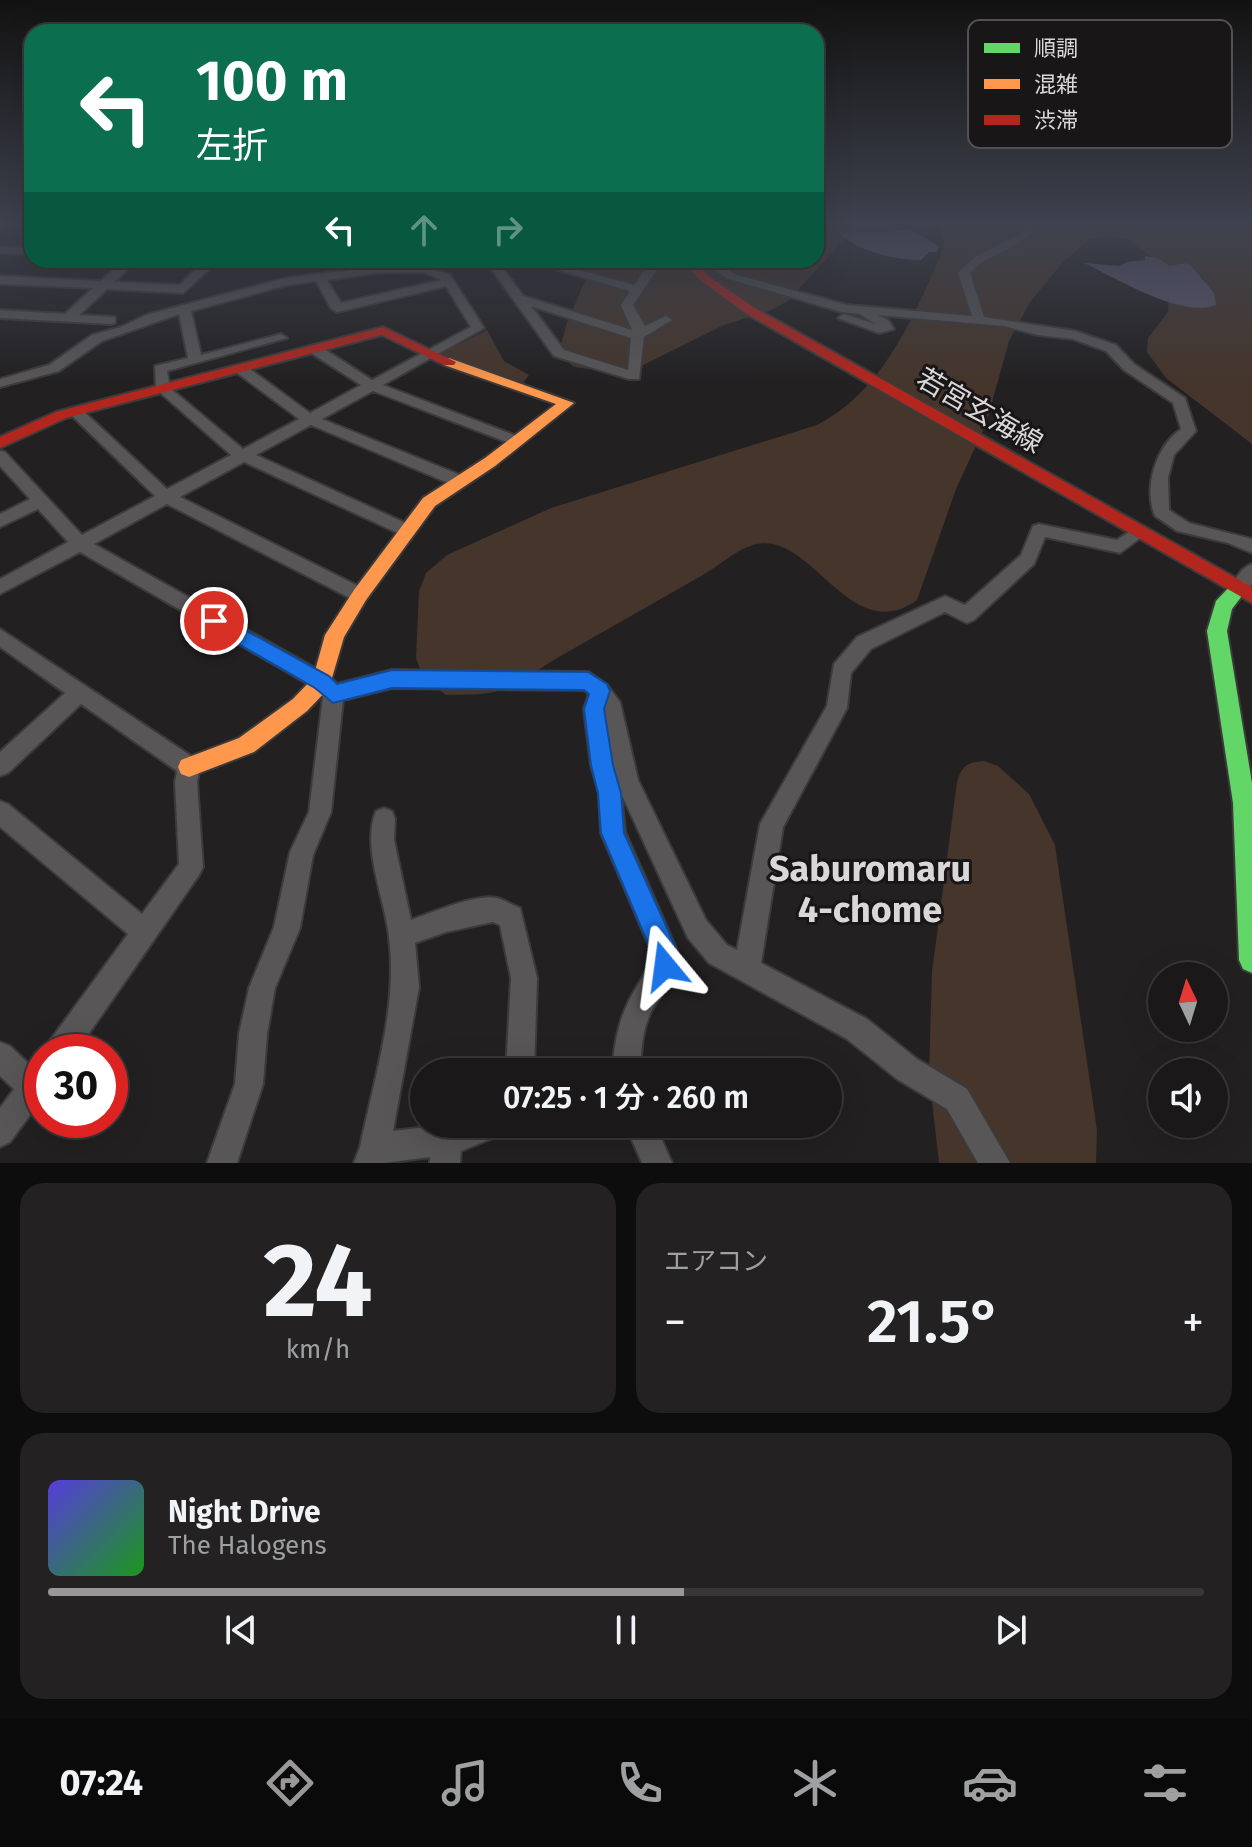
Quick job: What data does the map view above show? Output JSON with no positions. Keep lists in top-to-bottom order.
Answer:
{
  "streets": {
    "street": ["若宮玄海線"]
  },
  "districts": ["Saburomaru 4-chome"],
  "legend": ["順調", "混雑", "渋滞"],
  "north": "top",
  "page": {
    "turn": ["100 m", "左折"],
    "limit": "30",
    "trip": "07:25 · 1 分 · 260 m",
    "tile": [
      ["24", "km/h"],
      "エアコン"
    ],
    "heat": ["−", "21.5°", "+"],
    "song": ["Night Drive", "The Halogens"],
    "tabs": "07:24"
  }
}
